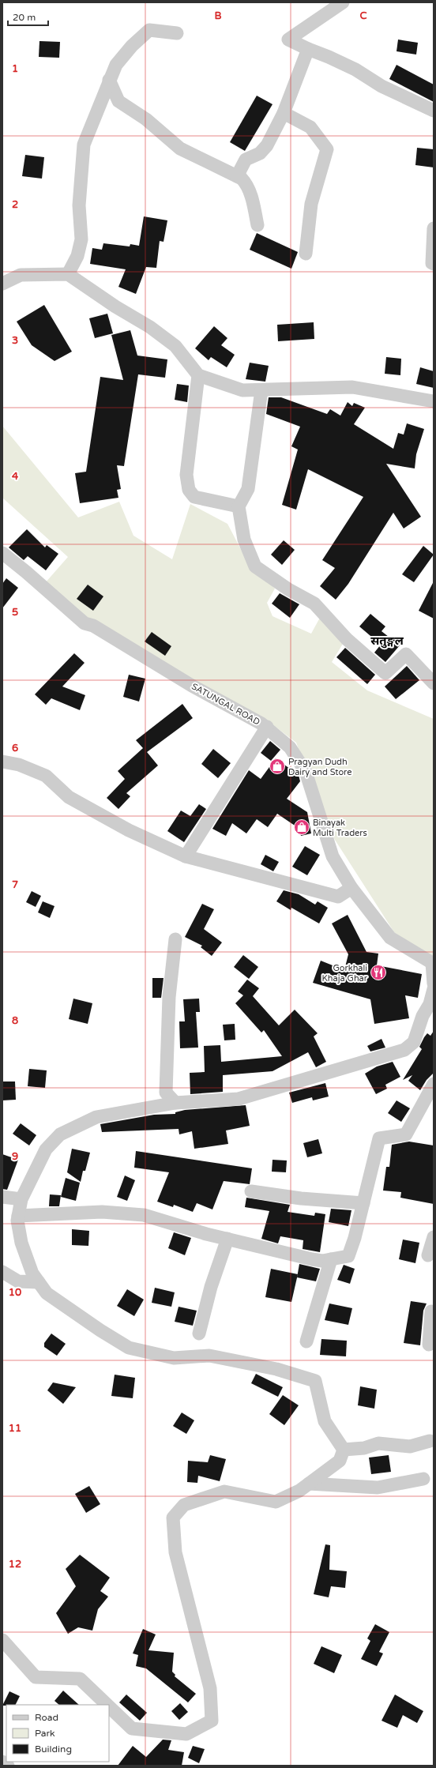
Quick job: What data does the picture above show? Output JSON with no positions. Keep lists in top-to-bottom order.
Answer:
{
  "streets": {
    "street": ["SATUNGAL ROAD"]
  },
  "districts": ["सतुङ्गल"],
  "places": {
    "shop": ["Pragyan Dudh Dairy and Store", "Binayak Multi Traders"],
    "restaurant": ["Gorkhali Khaja Ghar"]
  },
  "legend": ["Road", "Park", "Building"],
  "scale_bar": "20 m",
  "grid": {
    "columns": ["B", "C"],
    "rows": [
      "1",
      "2",
      "3",
      "4",
      "5",
      "6",
      "7",
      "8",
      "9",
      "10",
      "11",
      "12"
    ]
  }
}
